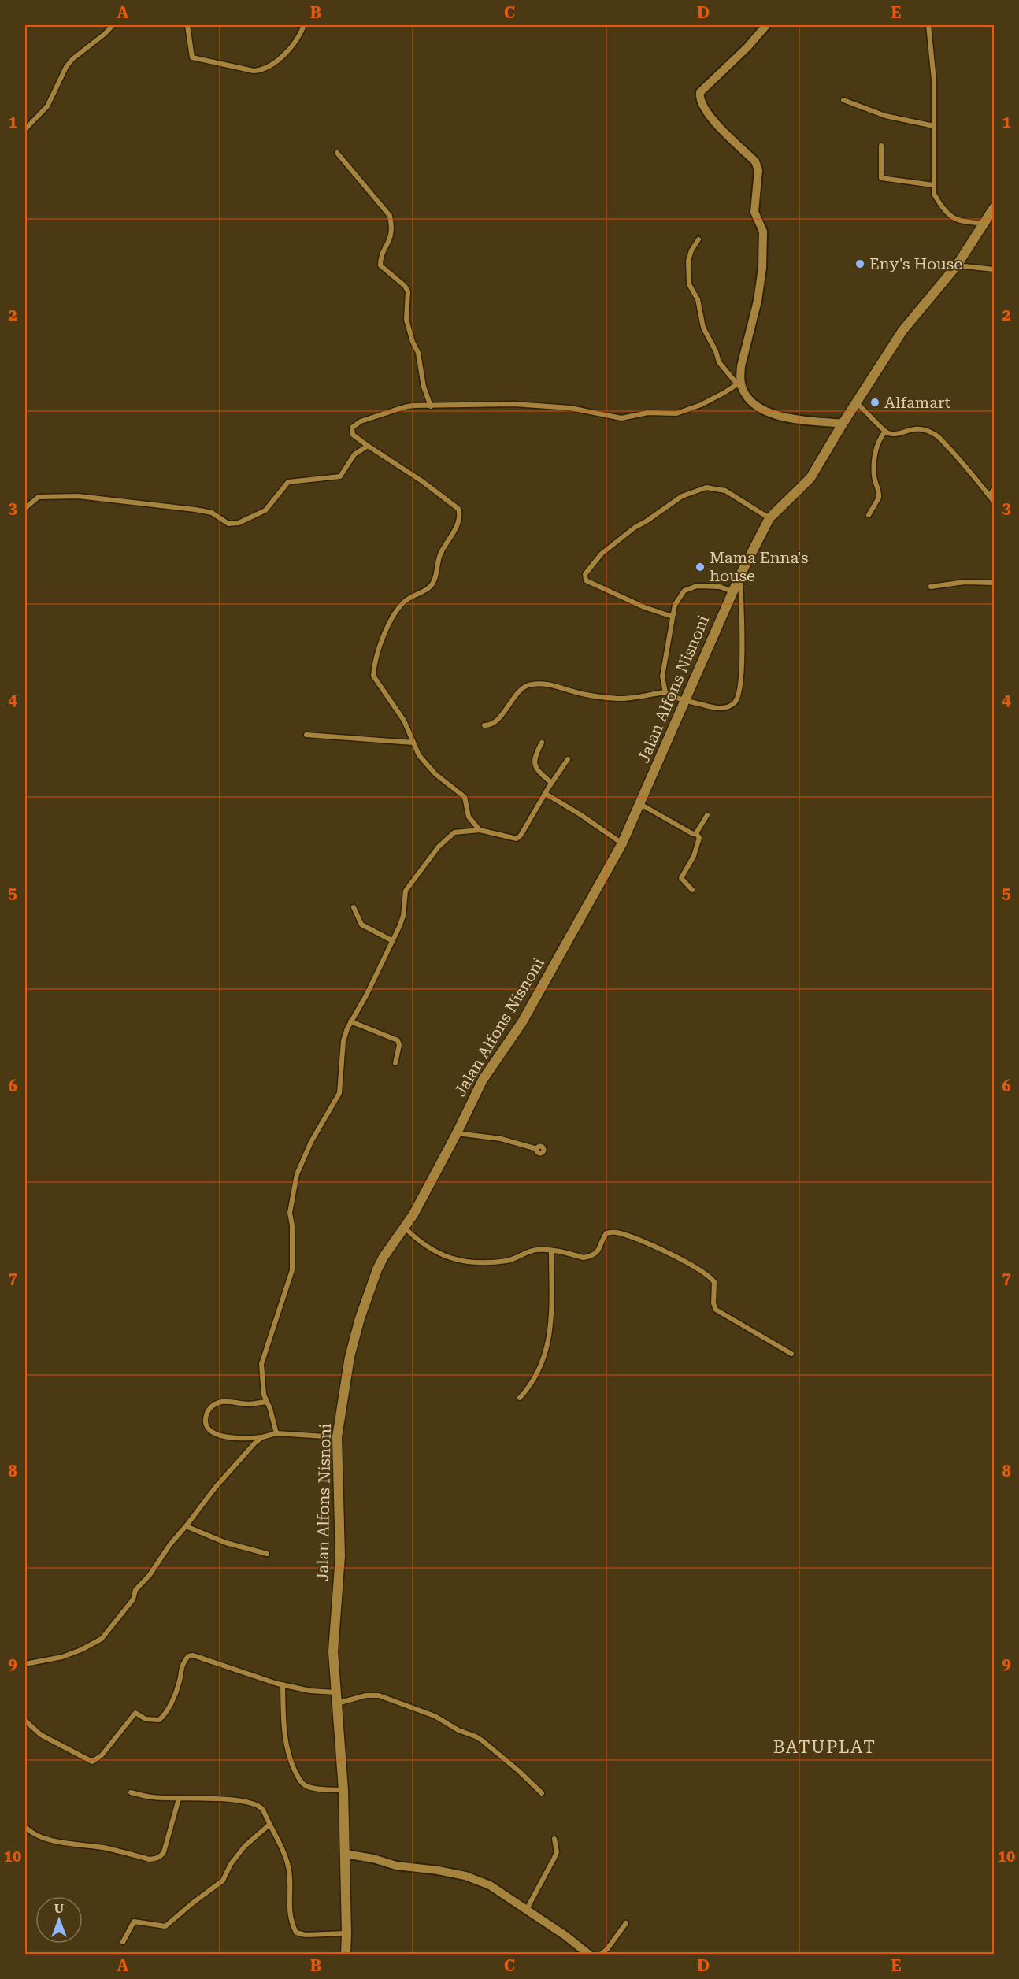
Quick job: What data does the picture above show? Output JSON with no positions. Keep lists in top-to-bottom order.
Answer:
{
  "streets": {
    "main road": ["Jalan Alfons Nisnoni"]
  },
  "districts": ["BATUPLAT"],
  "places": ["Eny's House", "Alfamart", "Mama Enna's house"],
  "north": "top",
  "grid": {
    "columns": [
      "A",
      "B",
      "C",
      "D",
      "E"
    ],
    "rows": [
      "1",
      "2",
      "3",
      "4",
      "5",
      "6",
      "7",
      "8",
      "9",
      "10"
    ]
  }
}
